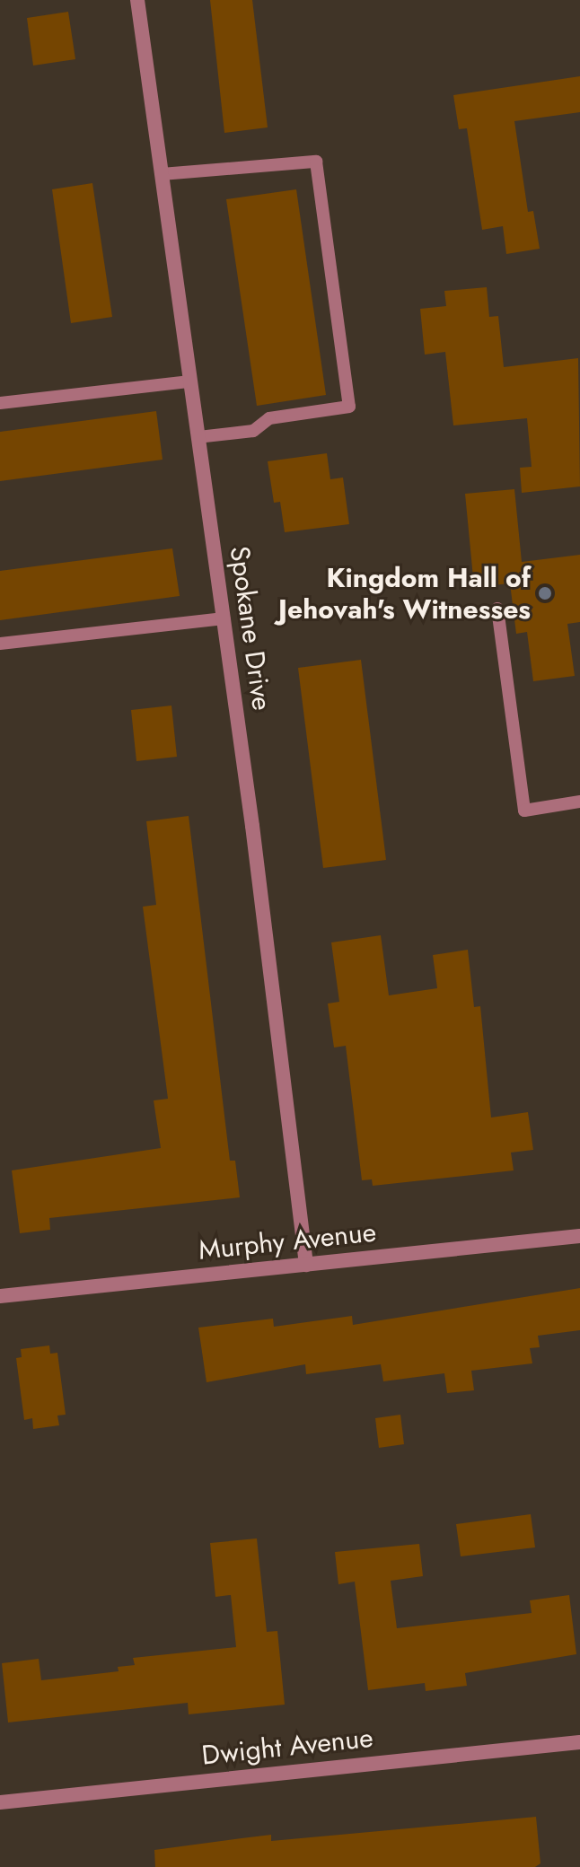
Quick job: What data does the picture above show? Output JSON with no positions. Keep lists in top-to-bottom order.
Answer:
{
  "streets": {
    "street": ["Spokane Drive", "Murphy Avenue", "Dwight Avenue"]
  },
  "crossings": [
    ["Spokane Drive", "Murphy Avenue"]
  ],
  "places": ["Kingdom Hall of Jehovah's Witnesses"]
}
